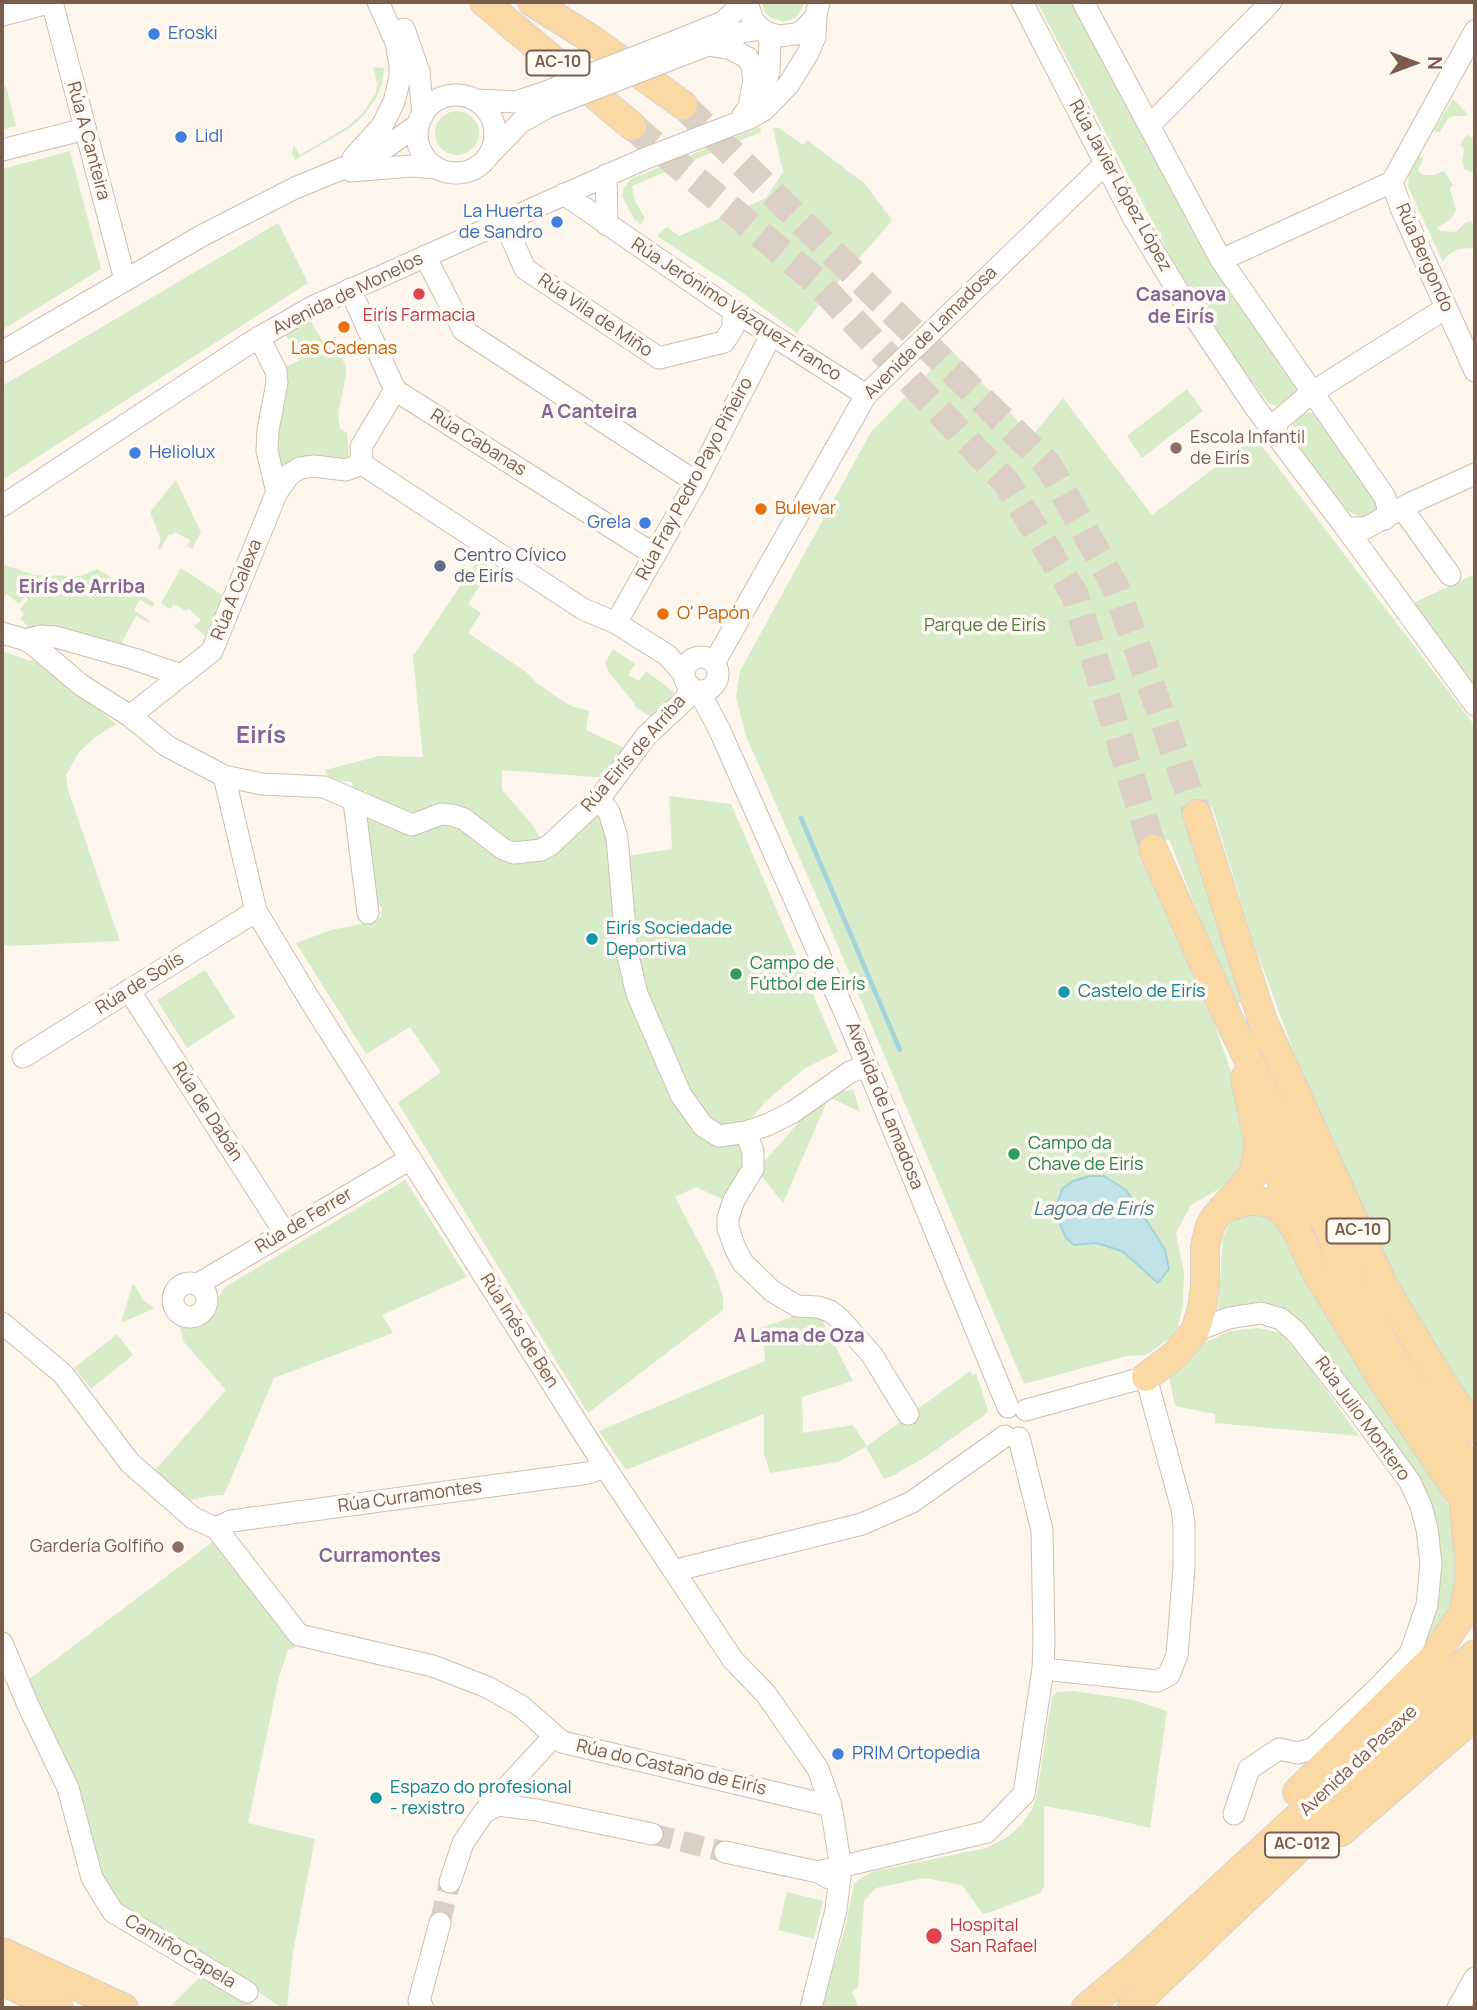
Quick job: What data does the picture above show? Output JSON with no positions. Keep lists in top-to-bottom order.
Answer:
{
  "streets": {
    "main road": ["AC-10", "Avenida da Pasaxe", "AC-012"],
    "street": [
      "Rúa A Canteira",
      "Rúa Javier López López",
      "Rúa Bergondo",
      "Avenida de Monelos",
      "Rúa Jerónimo Vázquez Franco",
      "Rúa Vila de Miño",
      "Avenida de Lamadosa",
      "Rúa Cabanas",
      "Rúa Fray Pedro Payo Piñeiro",
      "Rúa A Calexa",
      "Rúa Eirís de Arriba",
      "Rúa de Solís",
      "Rúa de Dabán",
      "Rúa de Ferrer",
      "Rúa Inés de Ben",
      "Rúa Julio Montero",
      "Rúa Curramontes",
      "Rúa do Castaño de Eirís",
      "Camiño Capela"
    ]
  },
  "crossings": [
    ["Rúa Javier López López", "Avenida de Lamadosa"],
    ["Avenida de Monelos", "Rúa Jerónimo Vázquez Franco"],
    ["Avenida de Monelos", "Rúa Vila de Miño"],
    ["Rúa Jerónimo Vázquez Franco", "Rúa Vila de Miño"],
    ["Rúa Jerónimo Vázquez Franco", "Avenida de Lamadosa"],
    ["Rúa Jerónimo Vázquez Franco", "Rúa Fray Pedro Payo Piñeiro"],
    ["Avenida de Lamadosa", "Rúa Eirís de Arriba"],
    ["Rúa Cabanas", "Rúa Fray Pedro Payo Piñeiro"],
    ["Rúa A Calexa", "Rúa Eirís de Arriba"],
    ["Rúa Eirís de Arriba", "Rúa Inés de Ben"],
    ["Rúa de Solís", "Rúa de Dabán"],
    ["Rúa de Solís", "Rúa Inés de Ben"],
    ["Rúa de Dabán", "Rúa de Ferrer"],
    ["Rúa de Ferrer", "Rúa Inés de Ben"],
    ["Rúa Inés de Ben", "Rúa Curramontes"],
    ["Rúa Inés de Ben", "Rúa do Castaño de Eirís"],
    ["Rúa Curramontes", "Rúa do Castaño de Eirís"]
  ],
  "districts": [
    "Casanova de Eirís",
    "A Canteira",
    "Eirís de Arriba",
    "Eirís",
    "A Lama de Oza",
    "Curramontes"
  ],
  "water": ["Lagoa de Eirís"],
  "parks": ["Parque de Eirís"],
  "places": [
    "Eroski",
    "Lidl",
    "La Huerta de Sandro",
    "Eirís Farmacia",
    "Las Cadenas",
    "Escola Infantil de Eirís",
    "Heliolux",
    "Bulevar",
    "Grela",
    "Centro Cívico de Eirís",
    "O' Papón",
    "Eirís Sociedade Deportiva",
    "Campo de Fútbol de Eirís",
    "Castelo de Eirís",
    "Campo da Chave de Eirís",
    "Gardería Golfiño",
    "PRIM Ortopedia",
    "Espazo do profesional - rexistro",
    "Hospital San Rafael"
  ],
  "north": "right"
}
